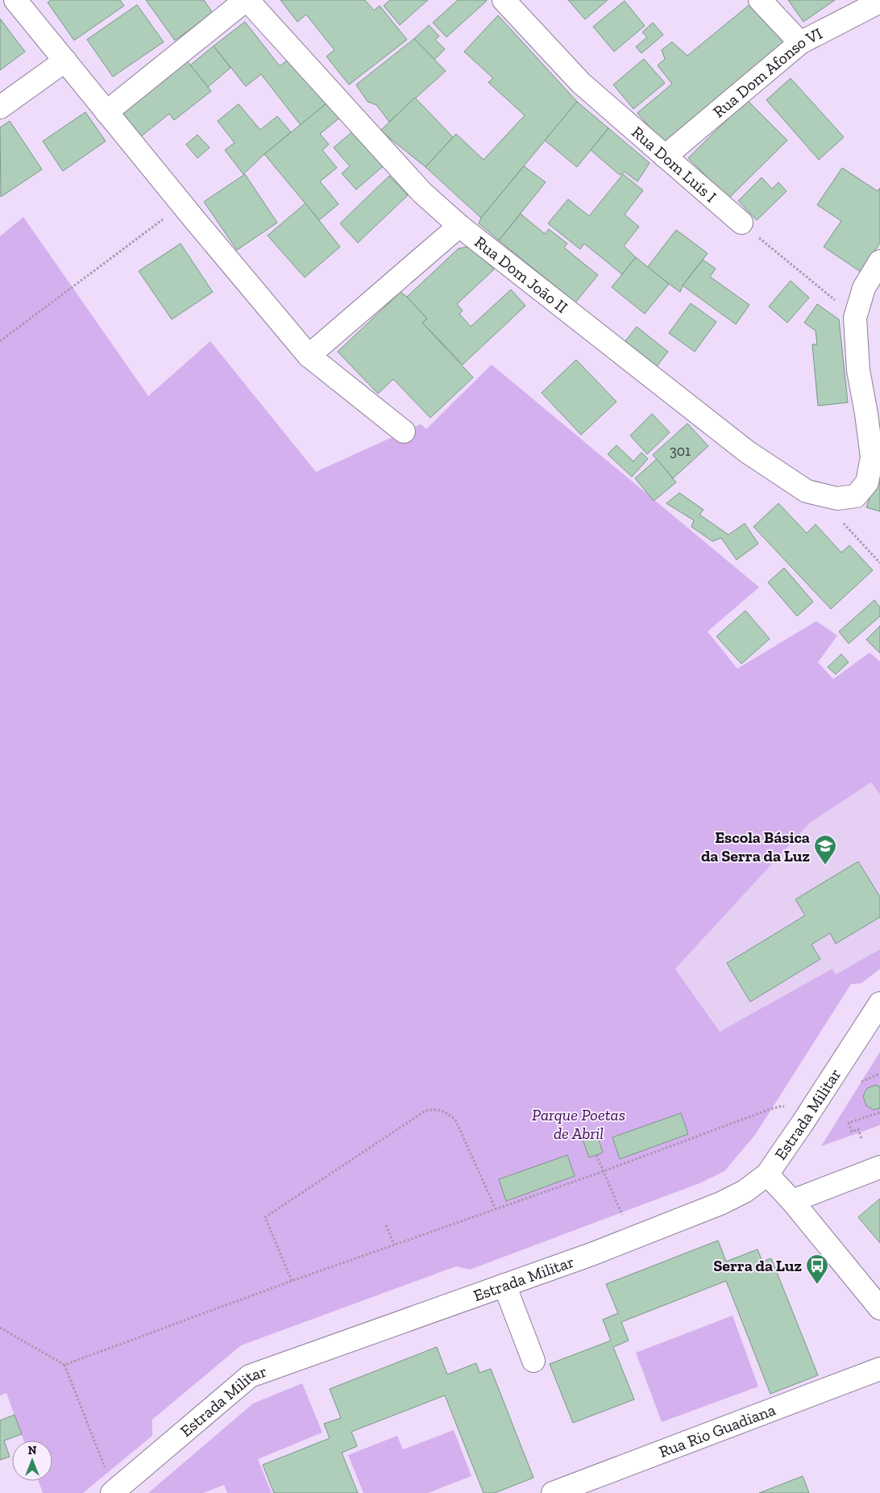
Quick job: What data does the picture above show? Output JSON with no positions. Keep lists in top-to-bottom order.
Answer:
{
  "streets": {
    "street": [
      "Rua Dom Afonso VI",
      "Rua Dom Luís I",
      "Rua Dom João II",
      "Estrada Militar",
      "Rua Rio Guadiana"
    ]
  },
  "crossings": [
    ["Rua Dom Afonso VI", "Rua Dom Luís I"]
  ],
  "parks": ["Parque Poetas de Abril"],
  "places": {
    "school or university": ["Escola Básica da Serra da Luz"],
    "bus stop": ["Serra da Luz"]
  },
  "house_numbers": ["301"],
  "north": "top"
}
